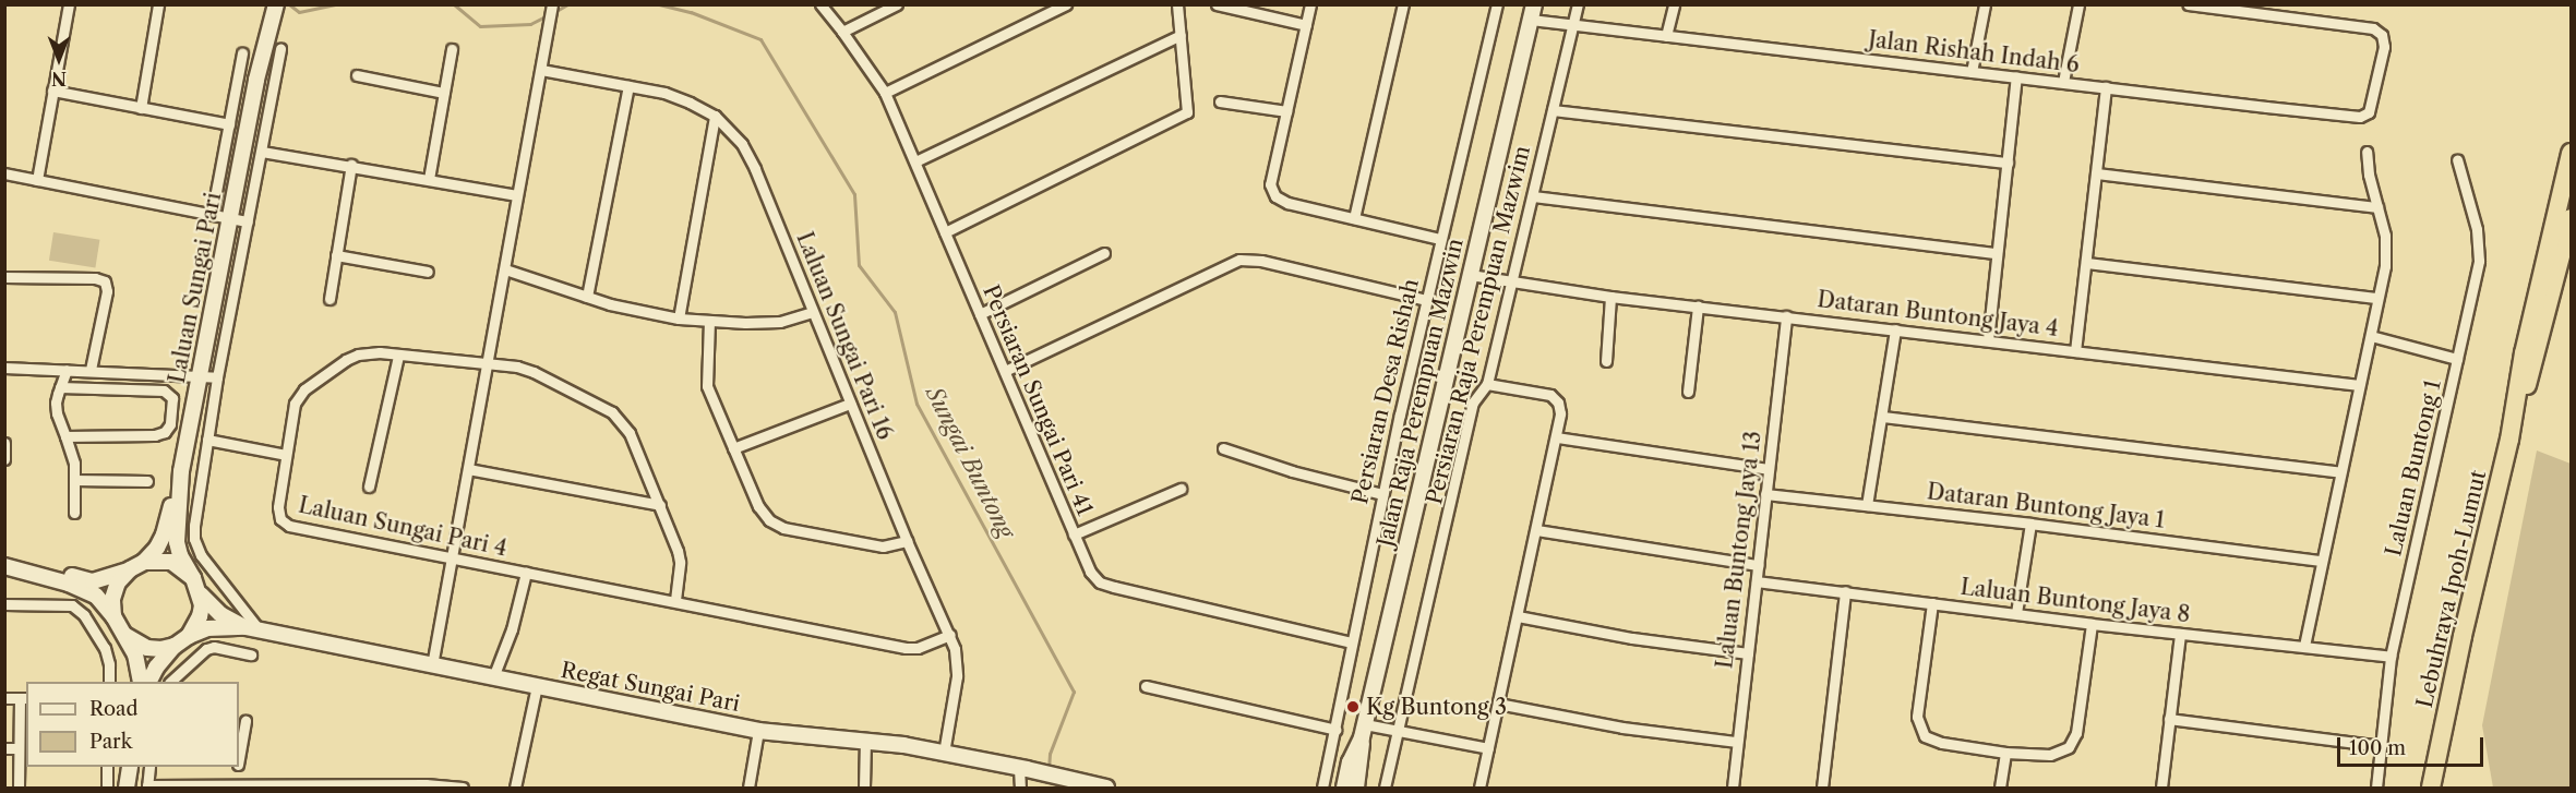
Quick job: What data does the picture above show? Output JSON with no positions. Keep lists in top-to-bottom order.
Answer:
{
  "streets": {
    "highway": ["Lebuhraya Ipoh-Lumut"],
    "main road": ["Laluan Sungai Pari", "Jalan Raja Perempuan Mazwin", "Regat Sungai Pari"],
    "street": [
      "Jalan Rishah Indah 6",
      "Dataran Buntong Jaya 4",
      "Persiaran Raja Perempuan Mazwim",
      "Laluan Sungai Pari 16",
      "Persiaran Desa Rishah",
      "Persiaran Sungai Pari 41",
      "Laluan Buntong 1",
      "Dataran Buntong Jaya 1",
      "Laluan Sungai Pari 4",
      "Laluan Buntong Jaya 13",
      "Laluan Buntong Jaya 8"
    ]
  },
  "crossings": [
    ["Jalan Rishah Indah 6", "Persiaran Raja Perempuan Mazwim"],
    ["Jalan Rishah Indah 6", "Jalan Raja Perempuan Mazwin"],
    ["Laluan Sungai Pari", "Regat Sungai Pari"],
    ["Dataran Buntong Jaya 4", "Persiaran Raja Perempuan Mazwim"],
    ["Dataran Buntong Jaya 4", "Jalan Raja Perempuan Mazwin"],
    ["Dataran Buntong Jaya 4", "Laluan Buntong Jaya 13"],
    ["Laluan Sungai Pari 16", "Laluan Sungai Pari 4"],
    ["Laluan Sungai Pari 16", "Regat Sungai Pari"],
    ["Persiaran Desa Rishah", "Persiaran Sungai Pari 41"],
    ["Laluan Buntong 1", "Laluan Buntong Jaya 8"],
    ["Dataran Buntong Jaya 1", "Laluan Buntong Jaya 13"],
    ["Laluan Buntong Jaya 13", "Laluan Buntong Jaya 8"]
  ],
  "water": ["Sungai Buntong"],
  "places": ["Kg Buntong 3"],
  "legend": ["Road", "Park"],
  "scale_bar": "100 m",
  "north": "bottom"
}
